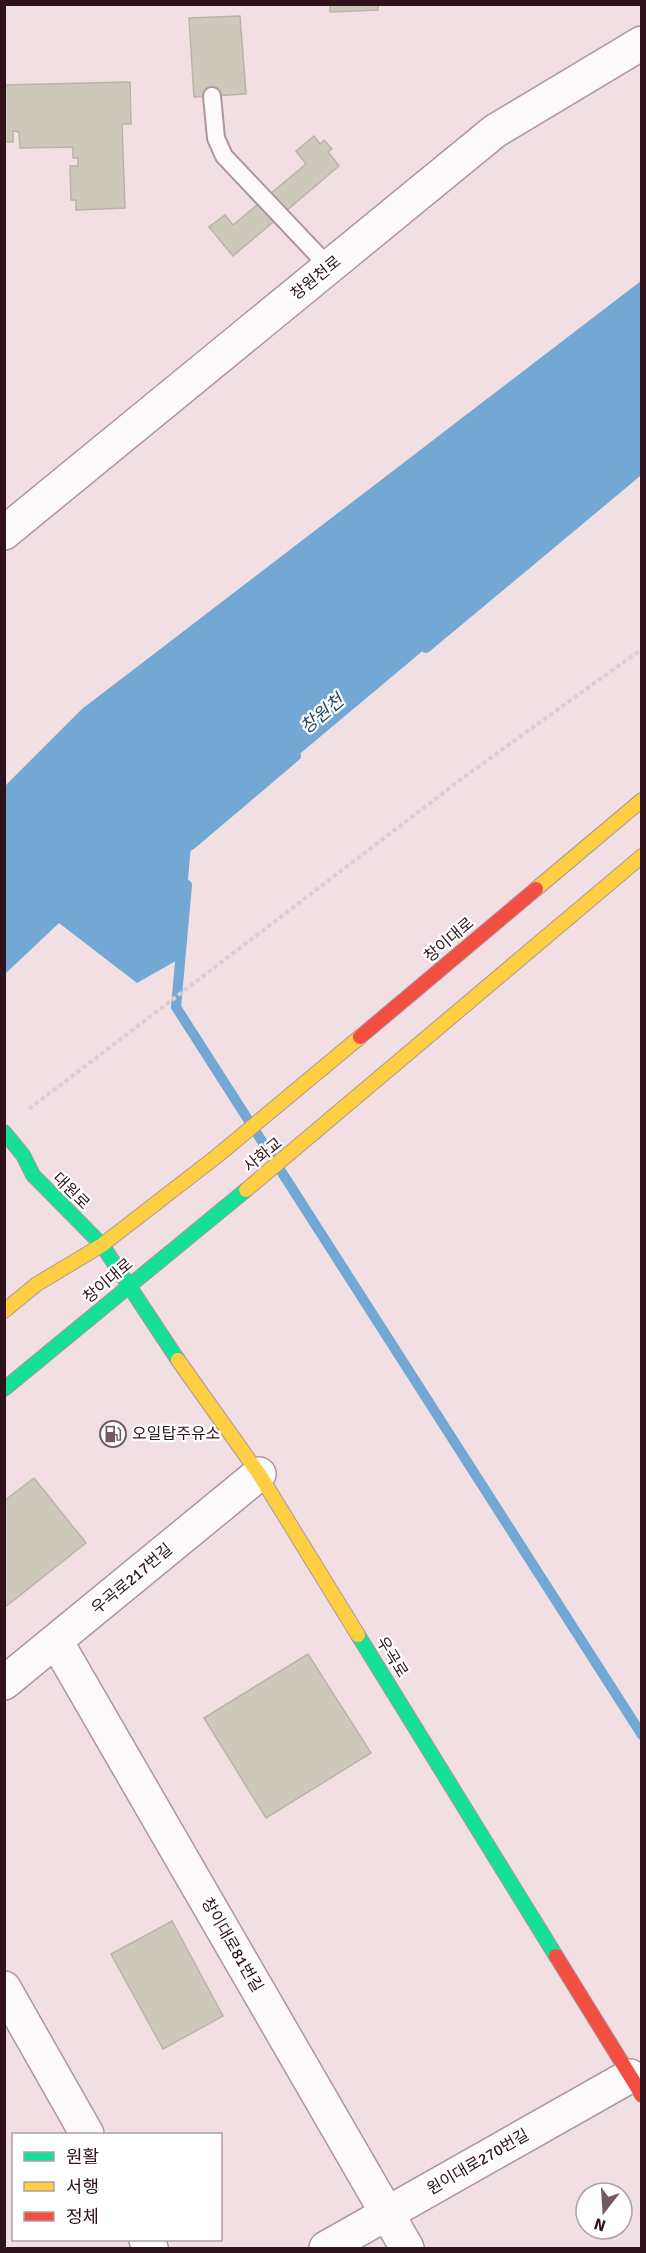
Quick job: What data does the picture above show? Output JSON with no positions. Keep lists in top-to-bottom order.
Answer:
{
  "streets": {
    "main road": [
      "창이대로",
      "사화교",
      "대원로",
      "우곡로"
    ],
    "street": [
      "창원천로",
      "우곡로217번길",
      "창이대로81번길",
      "원이대로270번길"
    ]
  },
  "crossings": [
    ["창이대로", "사화교"],
    ["창이대로", "대원로"],
    ["창이대로", "우곡로"],
    ["대원로", "우곡로"],
    ["우곡로217번길", "우곡로"],
    ["우곡로217번길", "창이대로81번길"],
    ["우곡로", "원이대로270번길"],
    ["창이대로81번길", "원이대로270번길"]
  ],
  "water": ["창원천"],
  "places": {
    "fuel station": ["오일탑주유소"]
  },
  "legend": ["원활", "서행", "정체"],
  "north": "bottom"
}
